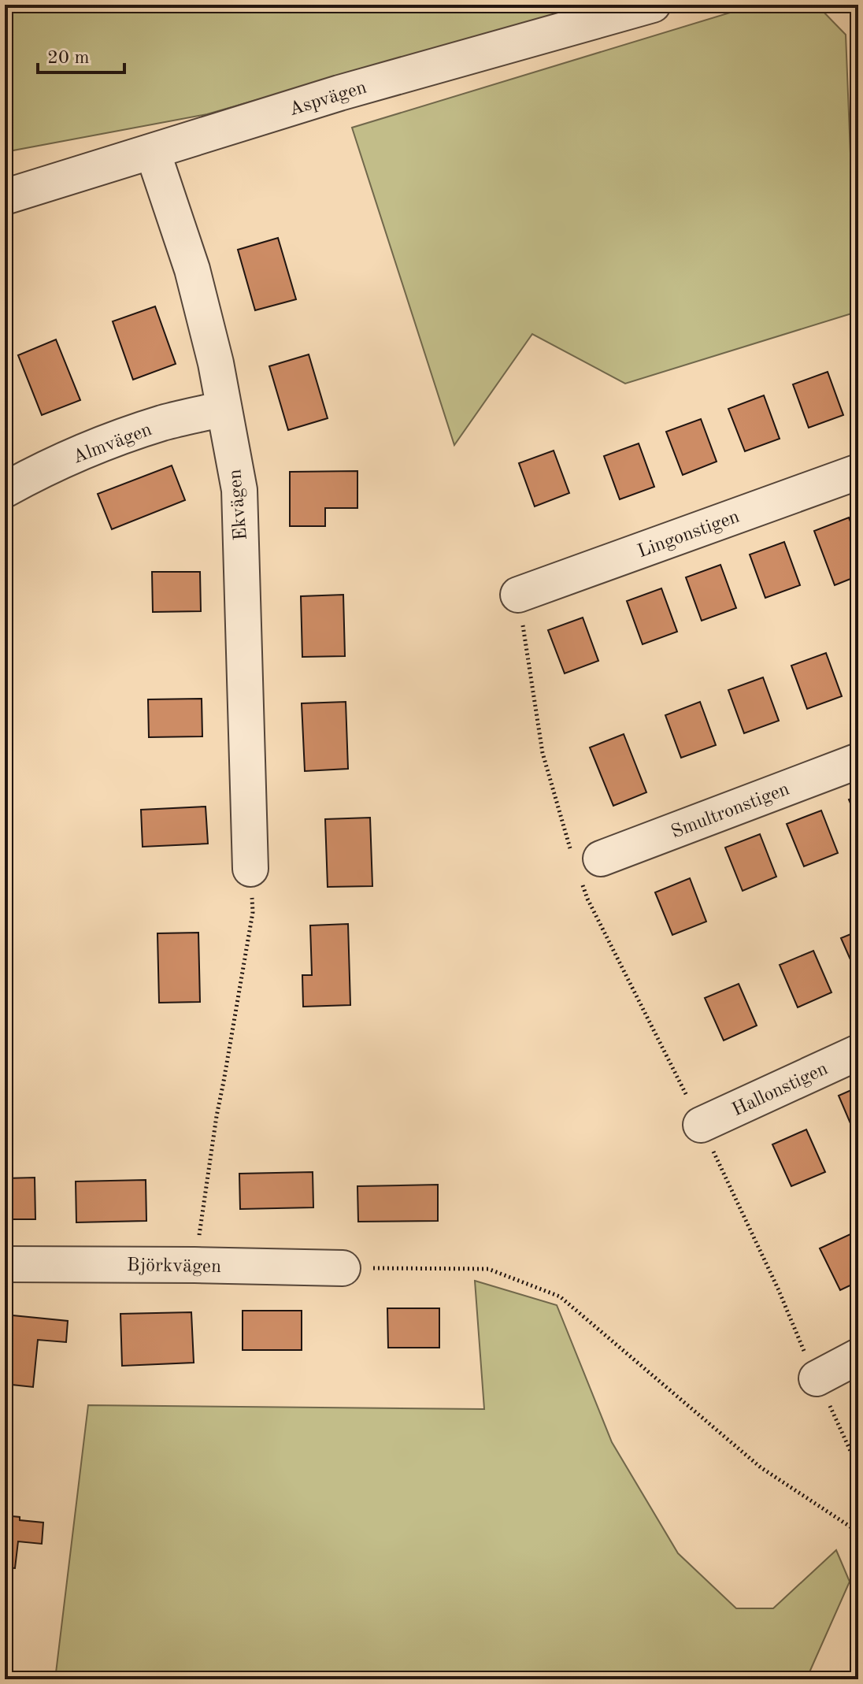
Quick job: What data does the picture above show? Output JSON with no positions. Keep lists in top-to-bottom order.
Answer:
{
  "streets": {
    "street": [
      "Aspvägen",
      "Almvägen",
      "Ekvägen",
      "Lingonstigen",
      "Smultronstigen",
      "Hallonstigen",
      "Björkvägen"
    ]
  },
  "crossings": [
    ["Aspvägen", "Ekvägen"],
    ["Almvägen", "Ekvägen"]
  ],
  "scale_bar": "20 m"
}
